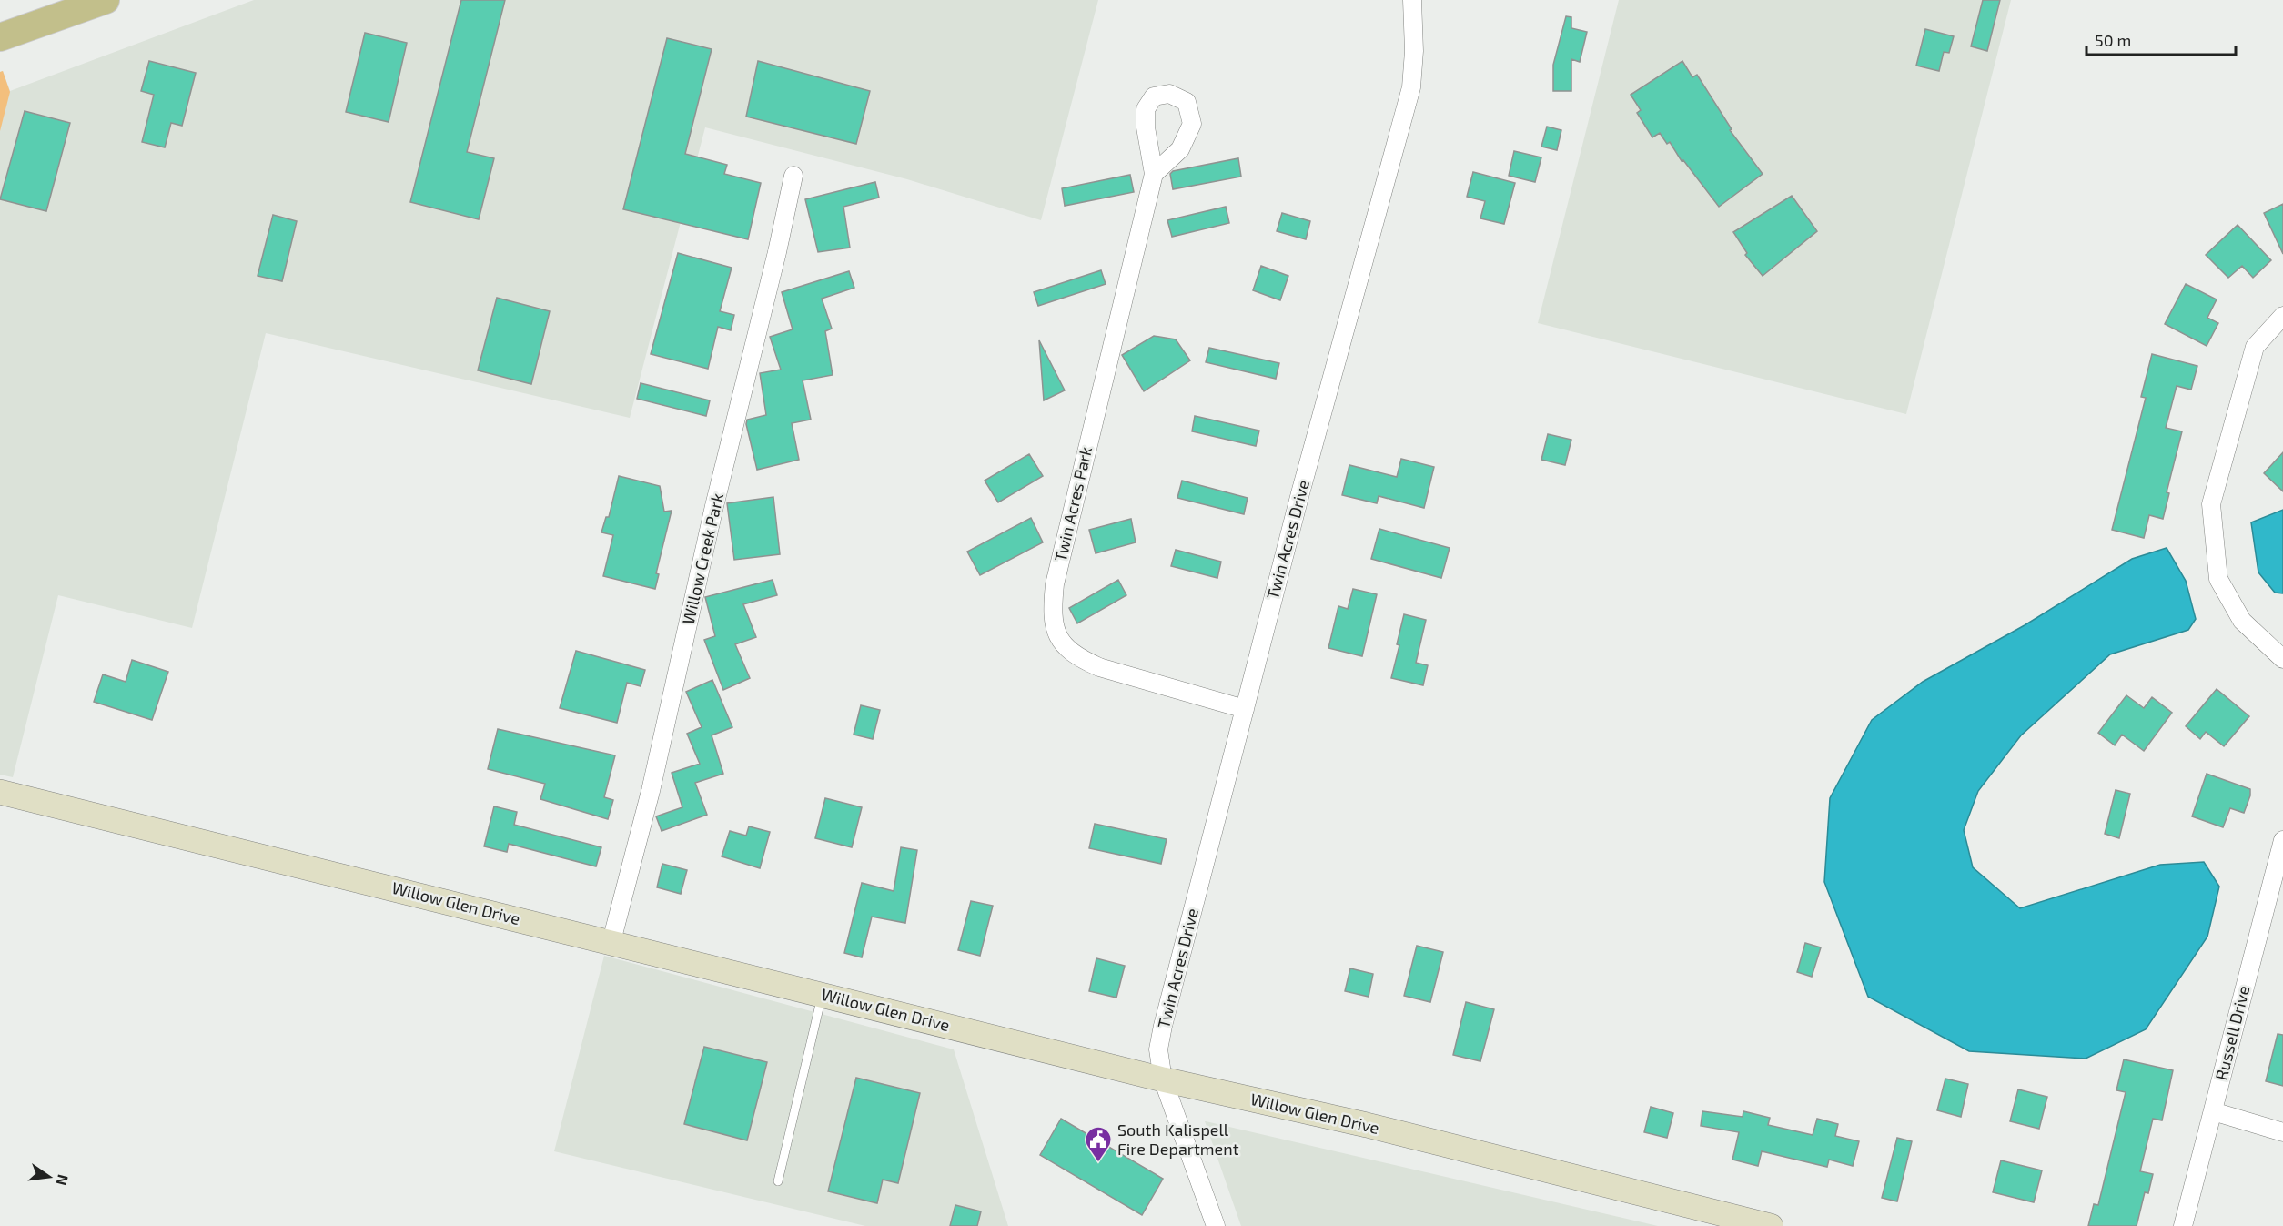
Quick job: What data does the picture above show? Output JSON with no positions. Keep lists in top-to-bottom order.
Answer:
{
  "streets": {
    "main road": ["Willow Glen Drive"],
    "street": [
      "Twin Acres Park",
      "Twin Acres Drive",
      "Willow Creek Park",
      "Russell Drive"
    ]
  },
  "crossings": [
    ["Twin Acres Park", "Twin Acres Drive"],
    ["Twin Acres Drive", "Willow Glen Drive"],
    ["Willow Creek Park", "Willow Glen Drive"]
  ],
  "places": {
    "public building": ["South Kalispell Fire Department"]
  },
  "scale_bar": "50 m",
  "north": "right"
}
